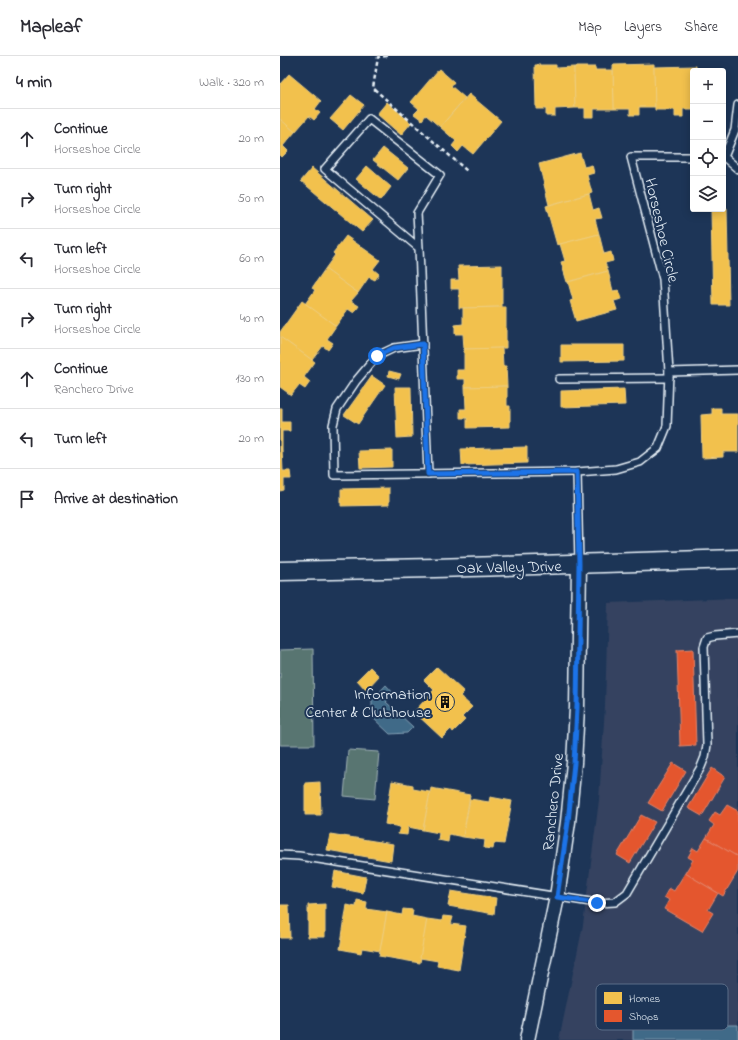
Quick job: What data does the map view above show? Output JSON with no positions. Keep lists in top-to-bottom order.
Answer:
{
  "streets": {
    "street": ["Oak Valley Drive", "Ranchero Drive"],
    "lane": ["Horseshoe Circle"]
  },
  "crossings": [
    ["Oak Valley Drive", "Ranchero Drive"]
  ],
  "places": {
    "building": ["Information Center & Clubhouse"]
  },
  "legend": ["Homes", "Shops"],
  "page": {
    "header": "Mapleaf",
    "nav": ["Map", "Layers", "Share"],
    "heading": ["4 min", "Walk · 320 m"],
    "map_buttons": ["+", "−"],
    "list": [
      ["Continue", "Horseshoe Circle", "20 m"],
      ["Turn right", "Horseshoe Circle", "50 m"],
      ["Turn left", "Horseshoe Circle", "60 m"],
      ["Turn right", "Horseshoe Circle", "40 m"],
      ["Continue", "Ranchero Drive", "130 m"],
      ["Turn left", "20 m"],
      "Arrive at destination"
    ]
  }
}
